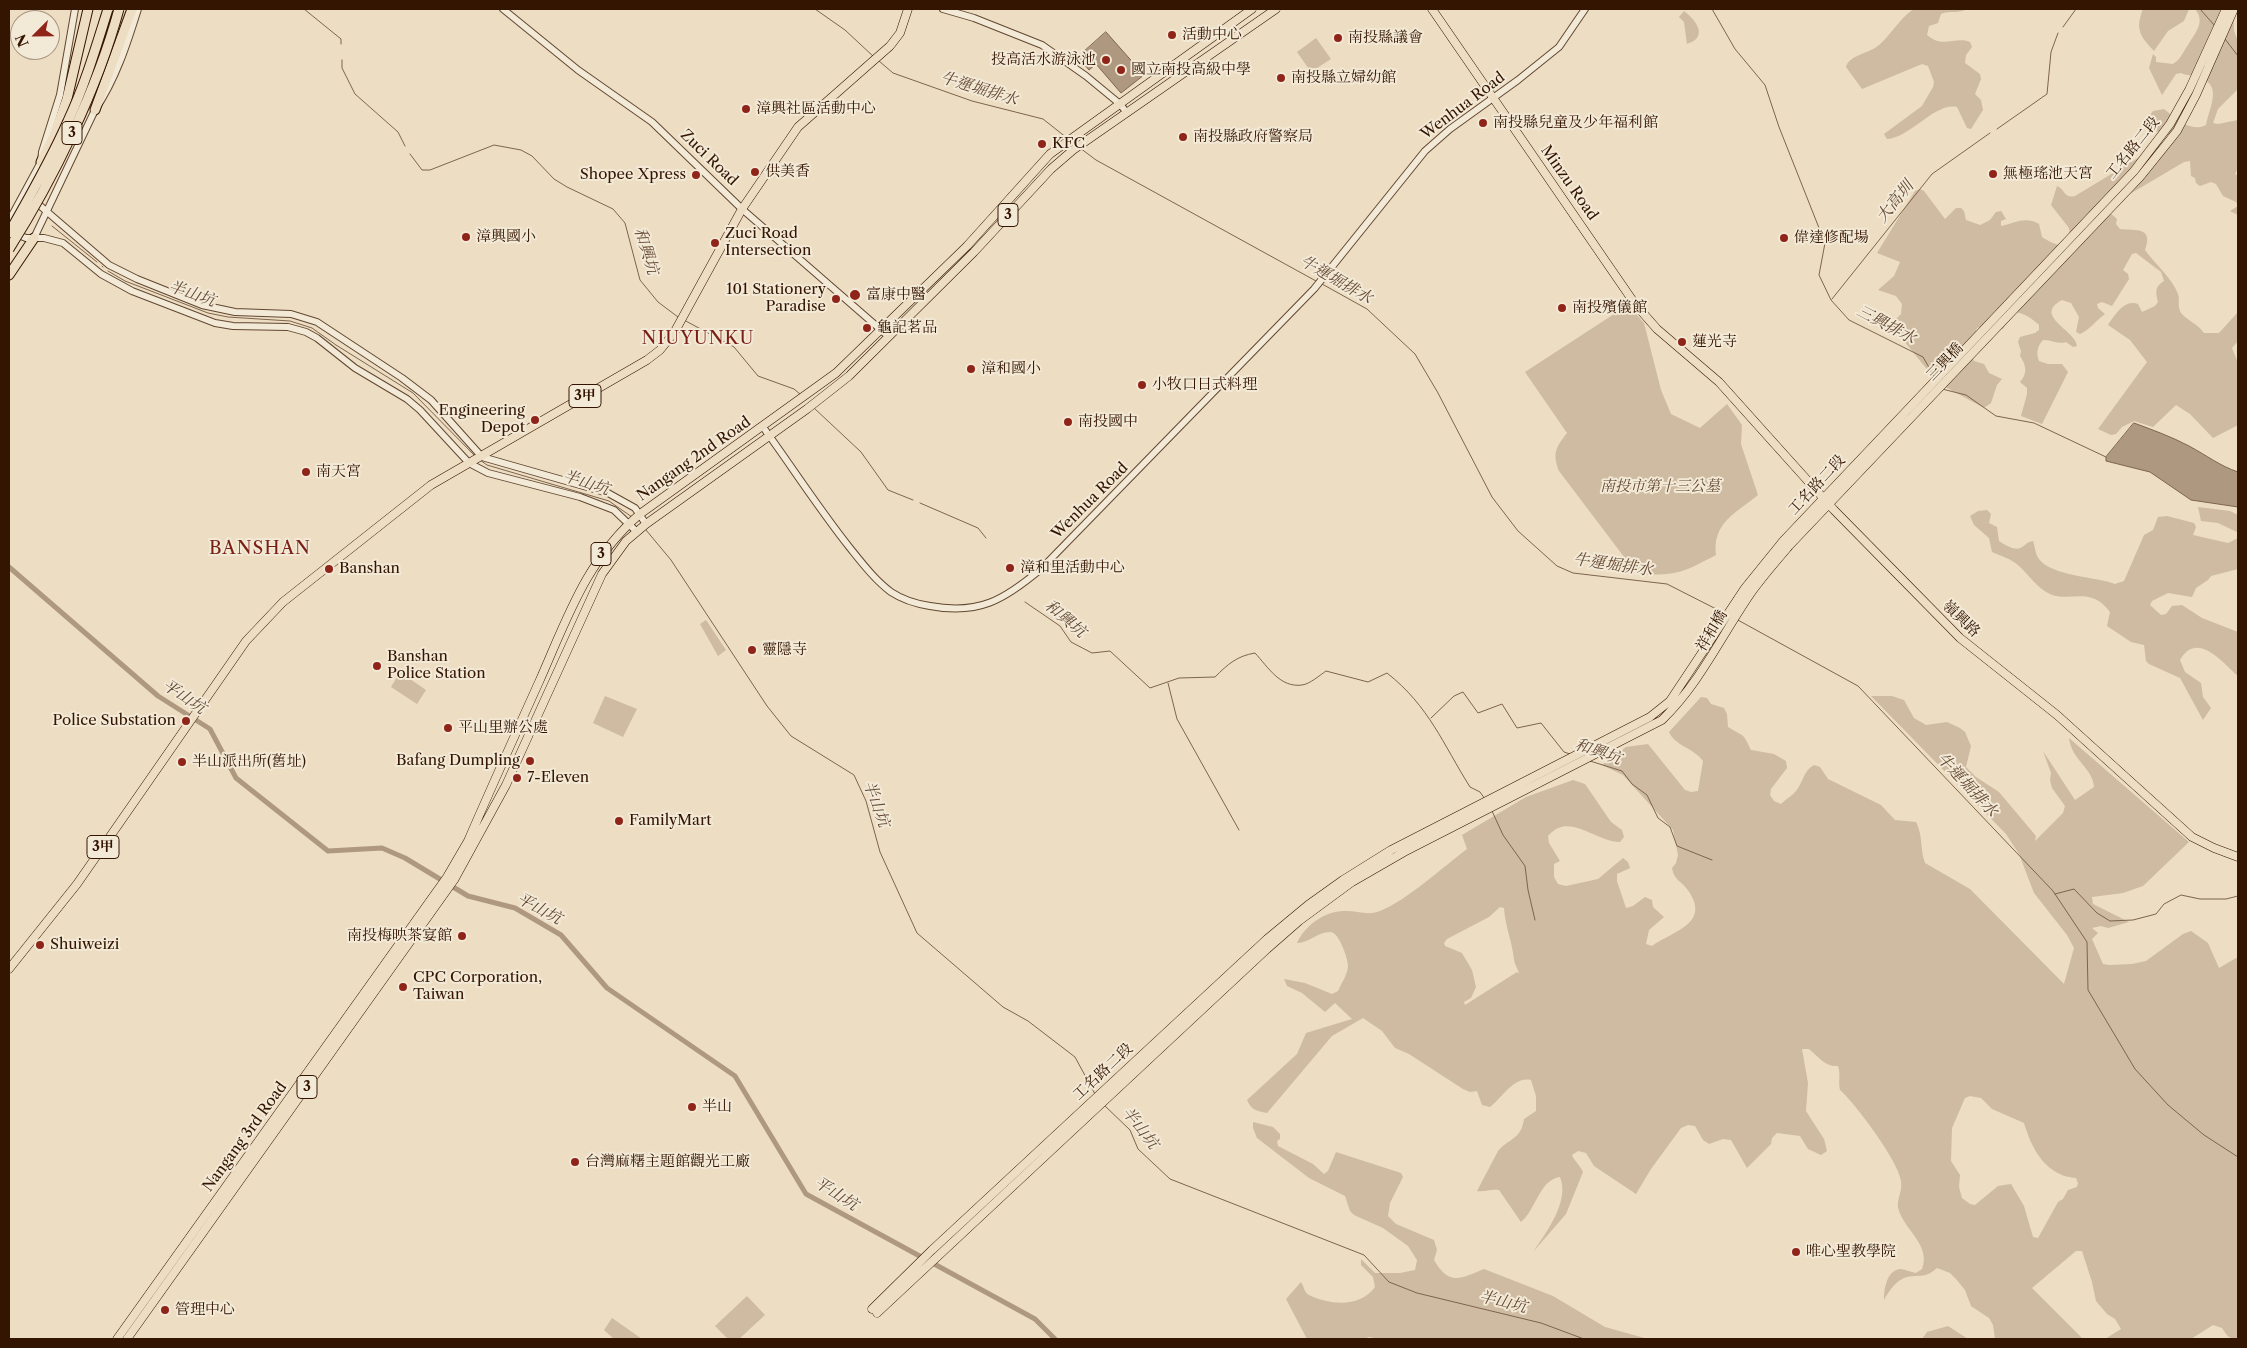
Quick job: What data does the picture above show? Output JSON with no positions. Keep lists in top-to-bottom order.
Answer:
{
  "streets": {
    "highway": ["3"],
    "main road": [
      "工名路二段",
      "Minzu Road",
      "三興橋",
      "3甲",
      "Nangang 2nd Road",
      "嶺興路",
      "祥和橋",
      "Nangang 3rd Road"
    ],
    "street": ["Wenhua Road", "Zuci Road"]
  },
  "crossings": [
    ["Wenhua Road", "Minzu Road"],
    ["Wenhua Road", "Nangang 2nd Road"],
    ["3", "Nangang 2nd Road"],
    ["工名路二段", "三興橋"],
    ["工名路二段", "嶺興路"],
    ["工名路二段", "祥和橋"],
    ["Zuci Road", "3甲"],
    ["Zuci Road", "Nangang 2nd Road"],
    ["Minzu Road", "嶺興路"],
    ["Nangang 2nd Road", "Nangang 3rd Road"]
  ],
  "districts": ["NIUYUNKU", "BANSHAN"],
  "water": [
    "牛運堀排水",
    "大高圳",
    "和興坑",
    "半山坑",
    "三興排水",
    "平山坑"
  ],
  "parks": ["南投市第十三公墓"],
  "places": [
    "活動中心",
    "南投縣議會",
    "投高活水游泳池",
    "國立南投高級中學",
    "南投縣立婦幼館",
    "漳興社區活動中心",
    "南投縣兒童及少年福利館",
    "南投縣政府警察局",
    "KFC",
    "供美香",
    "無極瑤池天宮",
    "Shopee Xpress",
    "漳興國小",
    "偉達修配場",
    "Zuci Road Intersection",
    "富康中醫",
    "101 Stationery Paradise",
    "南投殯儀館",
    "龜記茗品",
    "蓮光寺",
    "漳和國小",
    "小牧口日式料理",
    "Engineering Depot",
    "南投國中",
    "南天宮",
    "漳和里活動中心",
    "Banshan",
    "靈隱寺",
    "Banshan Police Station",
    "Police Substation",
    "平山里辦公處",
    "Bafang Dumpling",
    "半山派出所(舊址)",
    "7-Eleven",
    "FamilyMart",
    "南投梅映茶宴館",
    "Shuiweizi",
    "CPC Corporation, Taiwan",
    "半山",
    "台灣麻糬主題館觀光工廠",
    "唯心聖教學院",
    "管理中心"
  ],
  "north": "bottom left"
}
